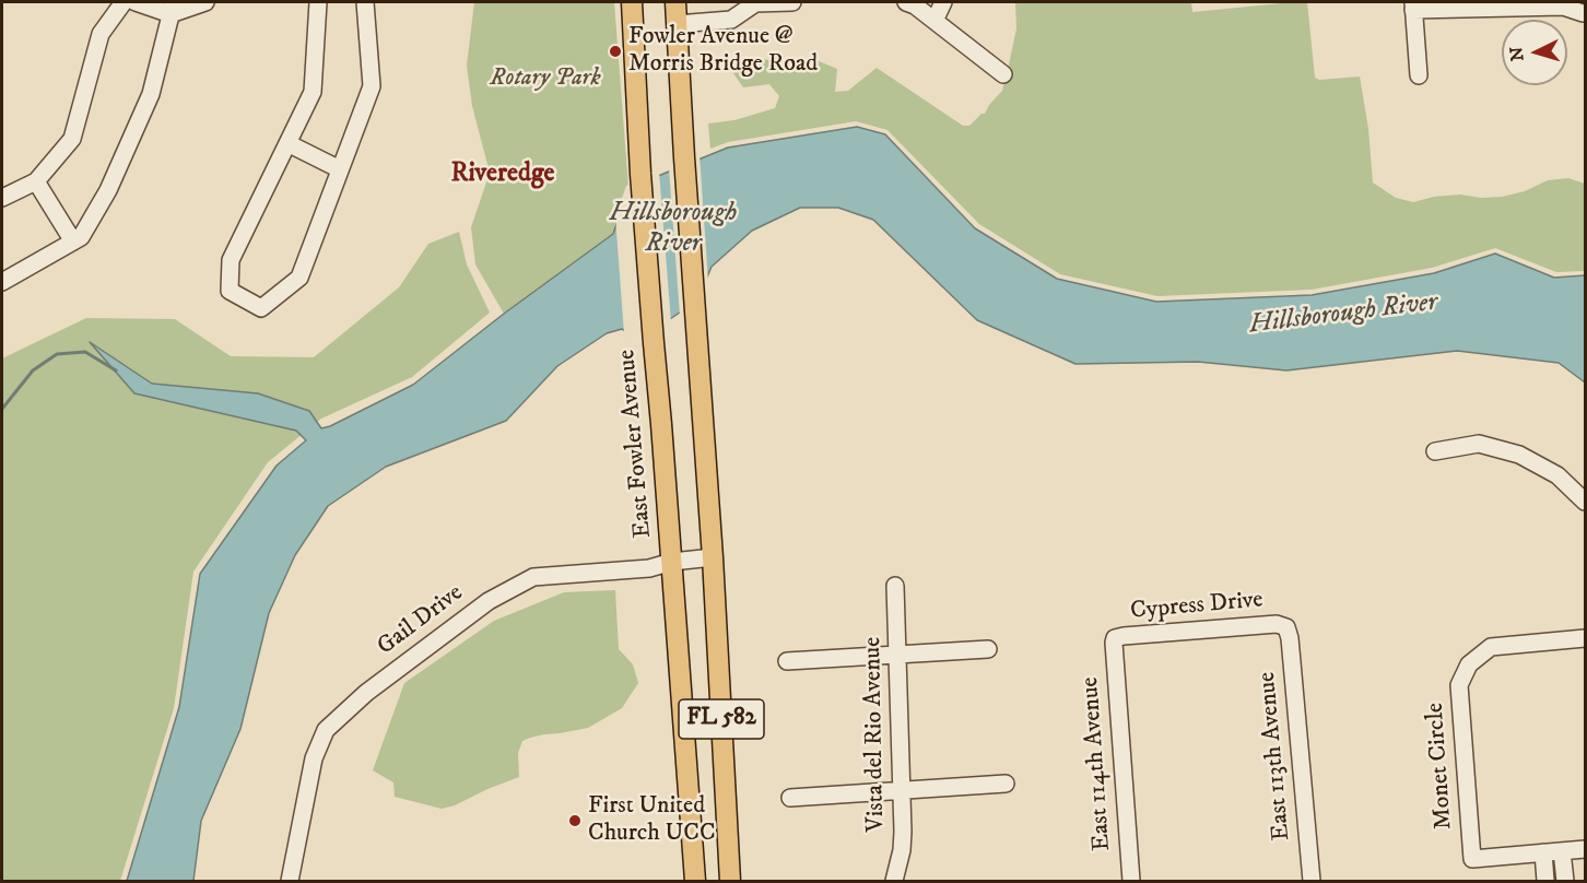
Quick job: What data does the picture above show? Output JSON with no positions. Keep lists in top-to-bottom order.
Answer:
{
  "streets": {
    "main road": ["East Fowler Avenue", "FL 582"],
    "street": [
      "Cypress Drive",
      "Gail Drive",
      "Vista del Rio Avenue",
      "East 113th Avenue",
      "East 114th Avenue",
      "Monet Circle"
    ]
  },
  "crossings": [
    ["East Fowler Avenue", "Gail Drive"],
    ["Cypress Drive", "East 113th Avenue"],
    ["Cypress Drive", "East 114th Avenue"],
    ["Gail Drive", "FL 582"]
  ],
  "districts": ["Riveredge"],
  "water": ["Hillsborough River"],
  "parks": ["Rotary Park"],
  "places": ["Fowler Avenue @ Morris Bridge Road", "First United Church UCC"],
  "north": "left"
}
